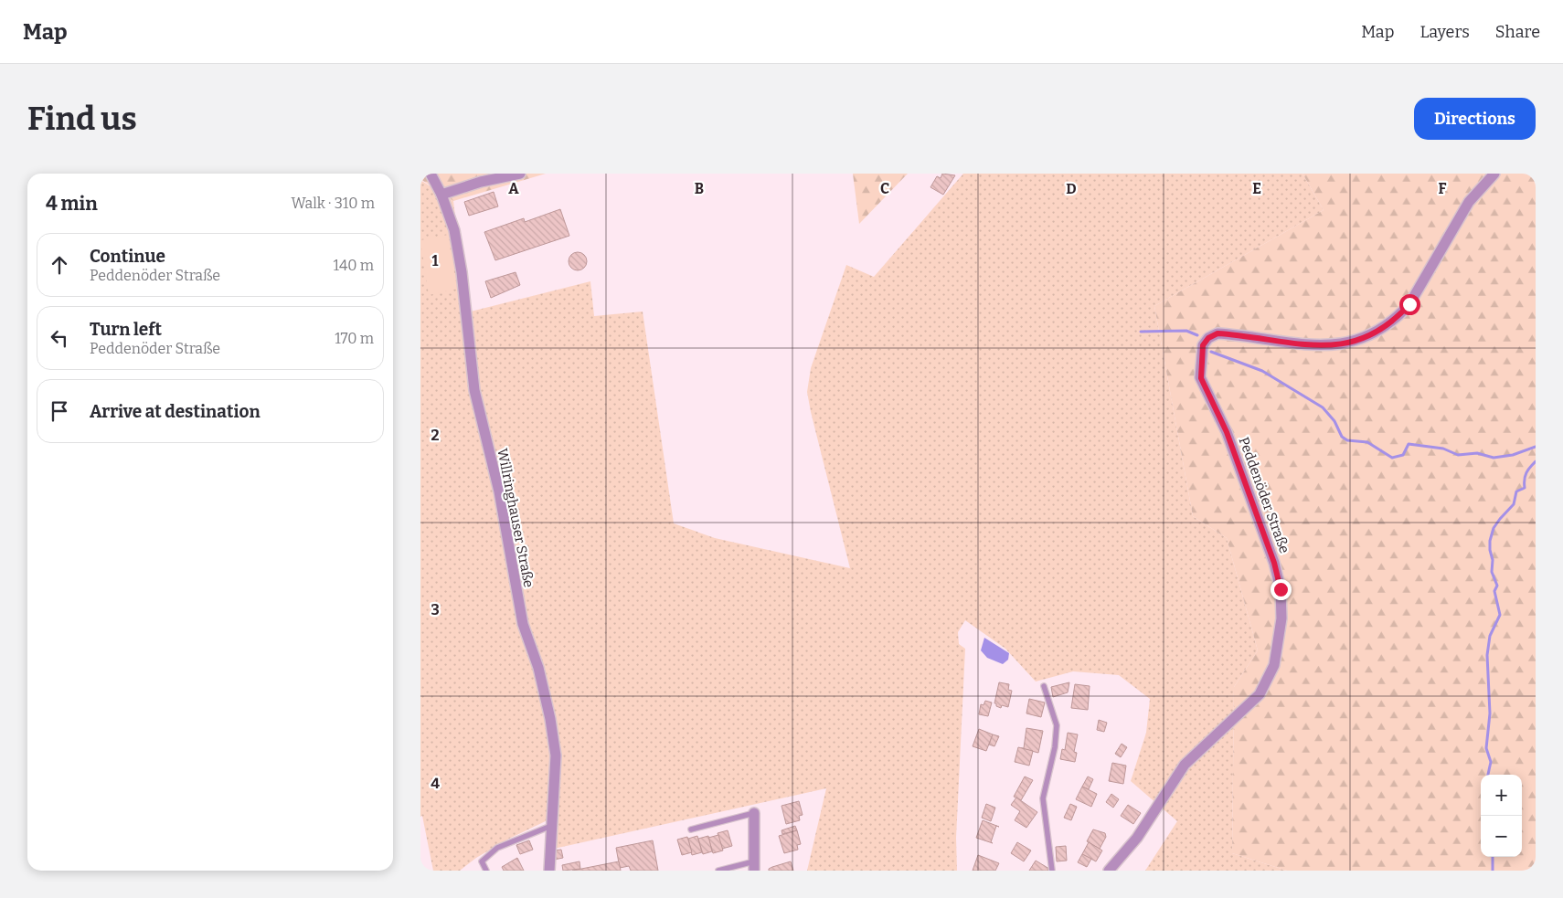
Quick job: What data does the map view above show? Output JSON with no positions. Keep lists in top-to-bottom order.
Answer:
{
  "streets": {
    "street": ["Peddenöder Straße", "Willringhauser Straße"]
  },
  "page": {
    "header": "Map",
    "nav": ["Map", "Layers", "Share"],
    "buttons": "Directions",
    "title": "Find us",
    "heading": ["4 min", "Walk · 310 m"],
    "list": [
      ["Continue", "Peddenöder Straße", "140 m"],
      ["Turn left", "Peddenöder Straße", "170 m"],
      "Arrive at destination"
    ],
    "map_buttons": ["+", "−"]
  },
  "grid": {
    "columns": [
      "A",
      "B",
      "C",
      "D",
      "E",
      "F"
    ],
    "rows": [
      "1",
      "2",
      "3",
      "4"
    ]
  }
}
